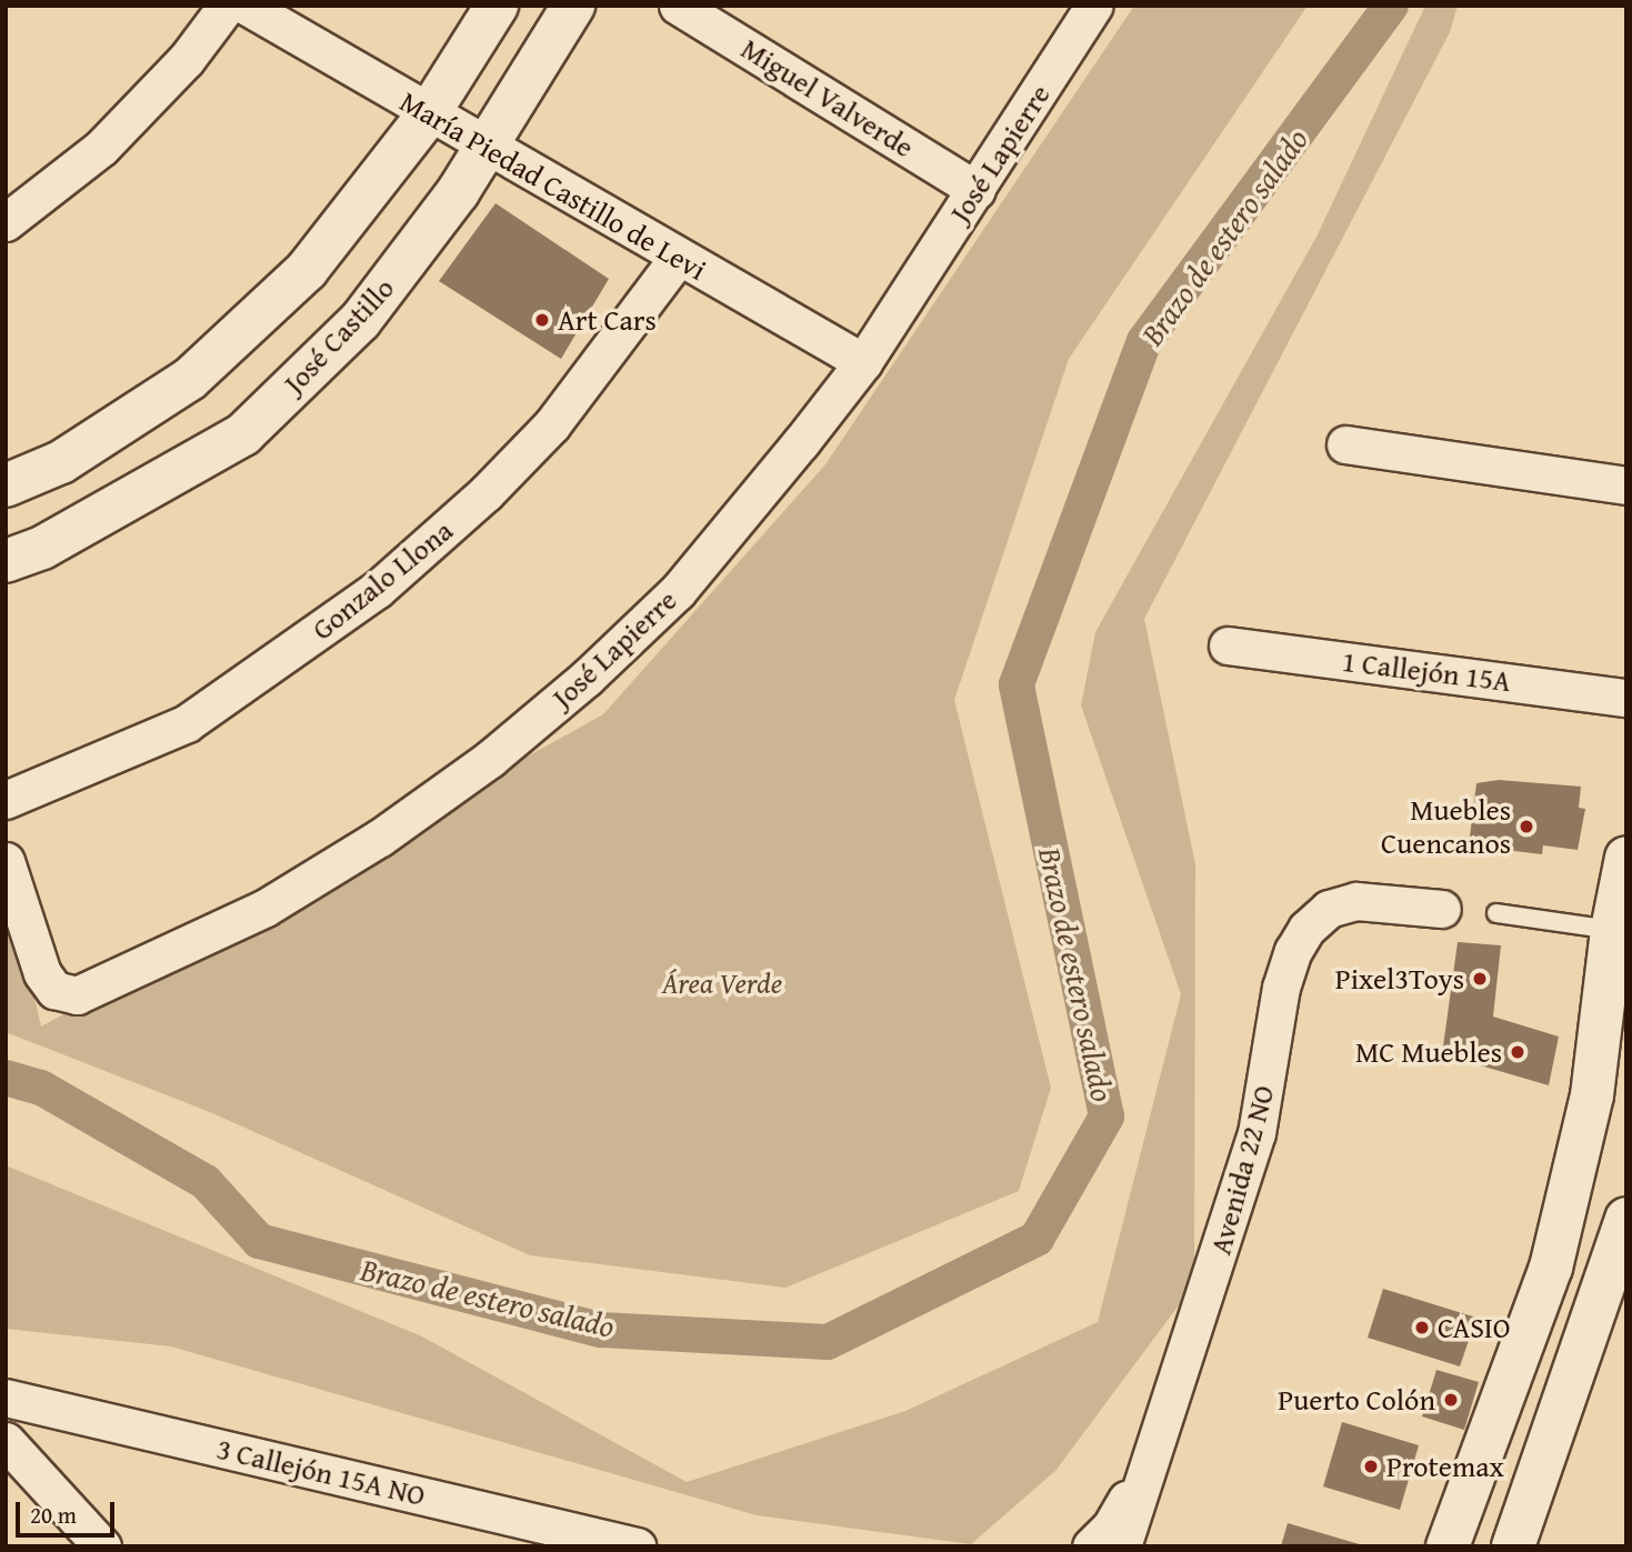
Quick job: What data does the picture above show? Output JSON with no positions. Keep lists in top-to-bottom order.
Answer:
{
  "streets": {
    "street": [
      "Miguel Valverde",
      "José Lapierre",
      "María Piedad Castillo de Levi",
      "José Castillo",
      "Gonzalo Llona",
      "1 Callejón 15A",
      "Avenida 22 NO",
      "3 Callejón 15A NO"
    ]
  },
  "crossings": [
    ["Miguel Valverde", "José Lapierre"],
    ["José Lapierre", "María Piedad Castillo de Levi"],
    ["María Piedad Castillo de Levi", "José Castillo"],
    ["María Piedad Castillo de Levi", "Gonzalo Llona"]
  ],
  "water": ["Brazo de estero salado"],
  "parks": ["Área Verde"],
  "places": [
    "Art Cars",
    "Muebles Cuencanos",
    "Pixel3Toys",
    "MC Muebles",
    "CASIO",
    "Puerto Colón",
    "Protemax"
  ],
  "scale_bar": "20 m"
}
